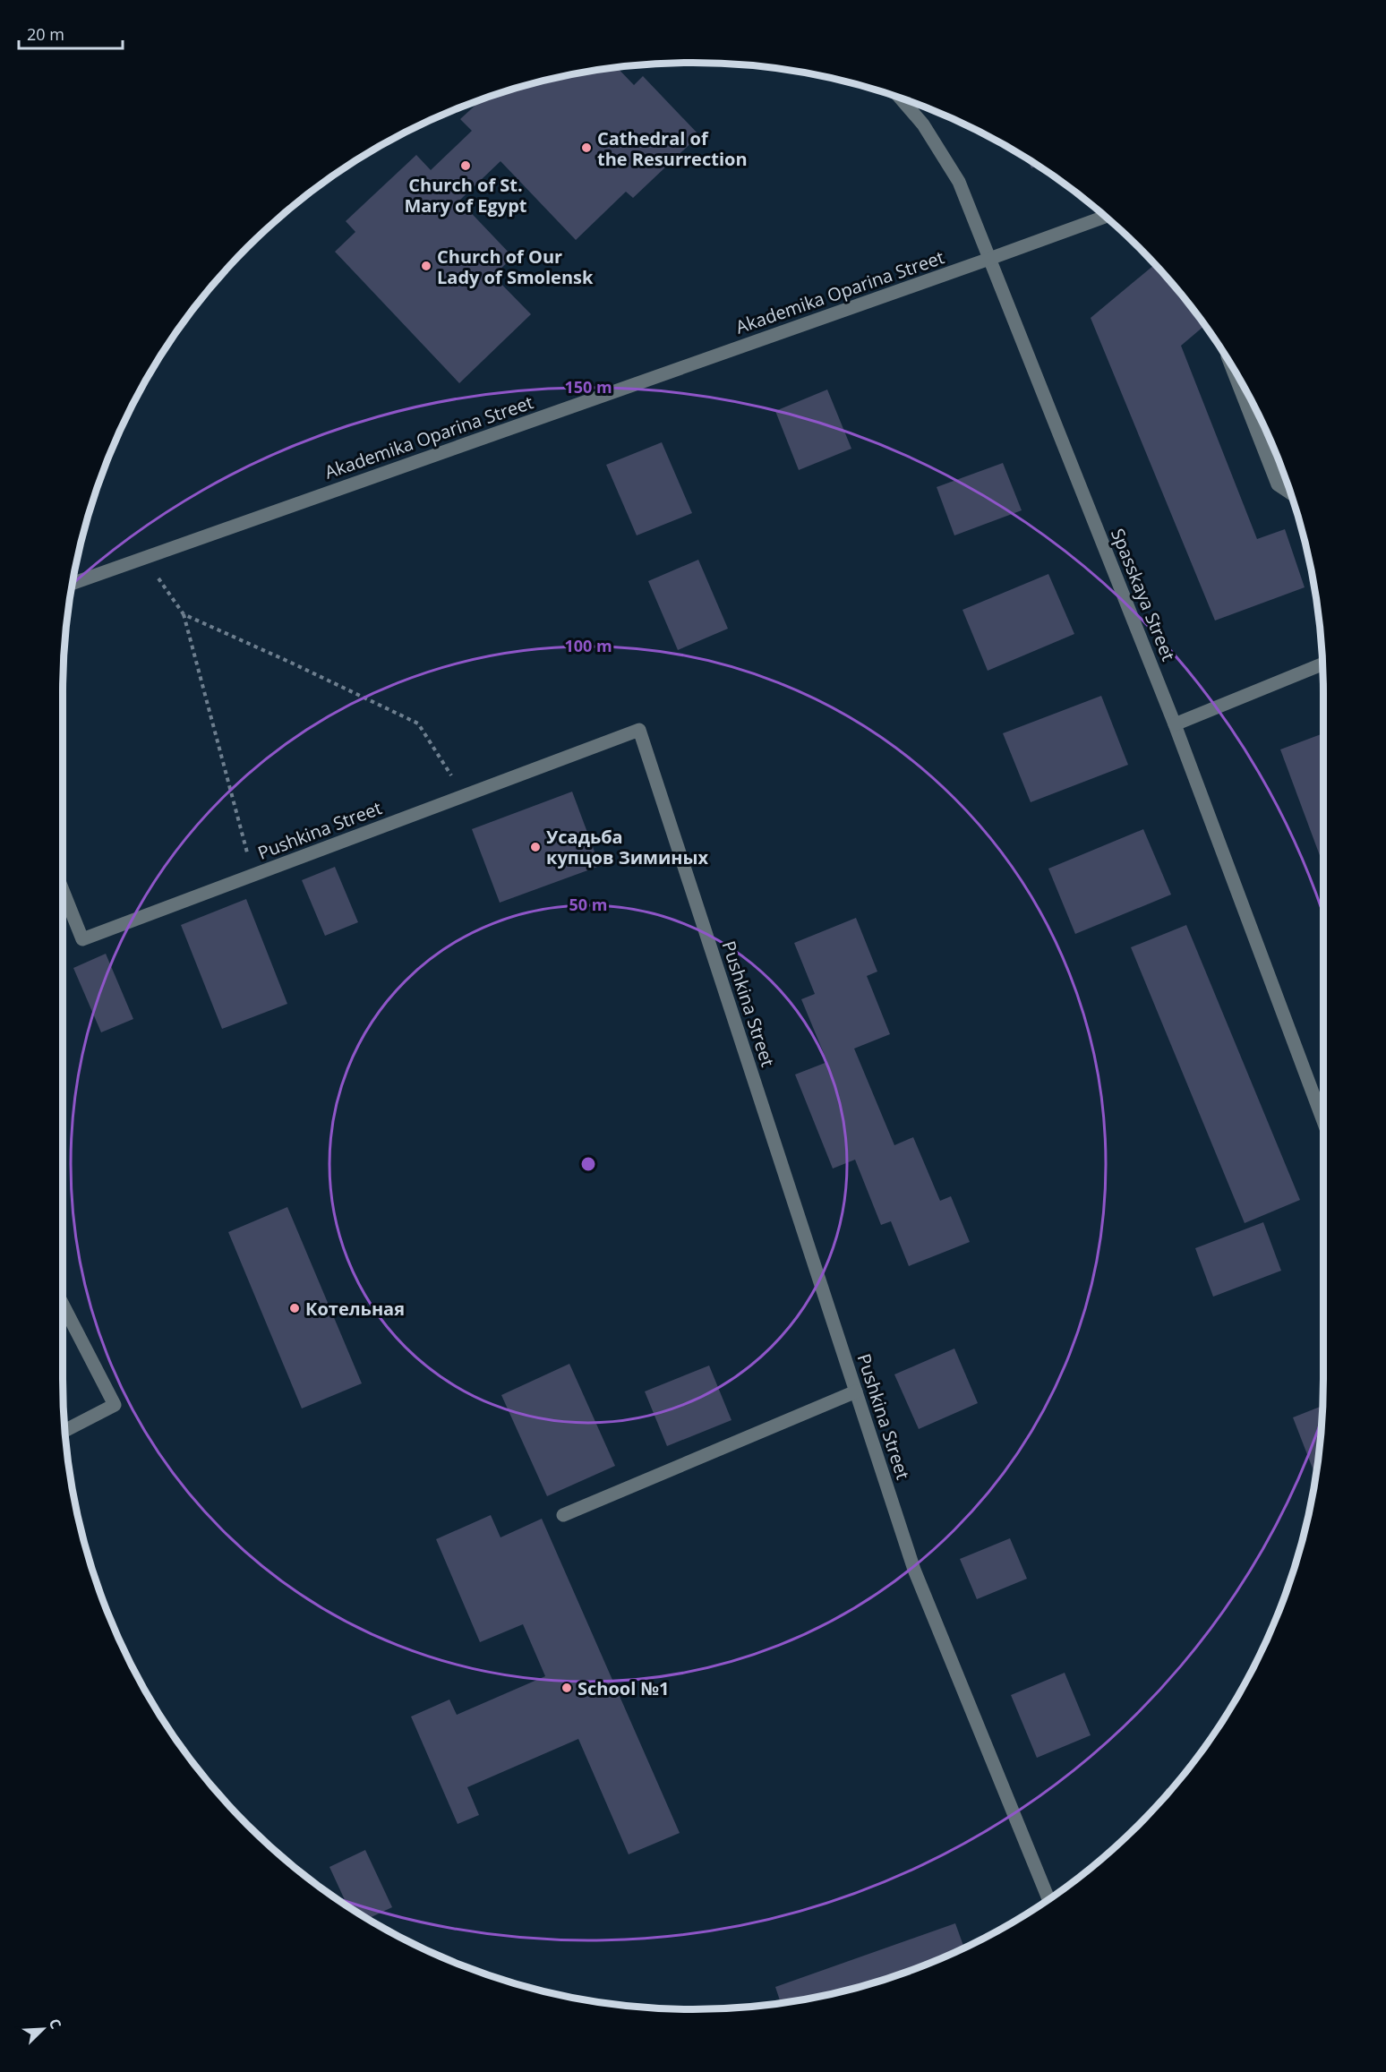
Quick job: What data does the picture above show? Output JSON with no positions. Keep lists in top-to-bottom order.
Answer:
{
  "streets": {
    "street": ["Akademika Oparina Street", "Spasskaya Street", "Pushkina Street"]
  },
  "crossings": [
    ["Akademika Oparina Street", "Spasskaya Street"]
  ],
  "places": [
    "Cathedral of the Resurrection",
    "Church of St. Mary of Egypt",
    "Church of Our Lady of Smolensk",
    "Усадьба купцов Зиминых",
    "Котельная",
    "School №1"
  ],
  "scale_bar": "20 m",
  "north": "top right",
  "rings": ["150 m", "100 m", "50 m"]
}
